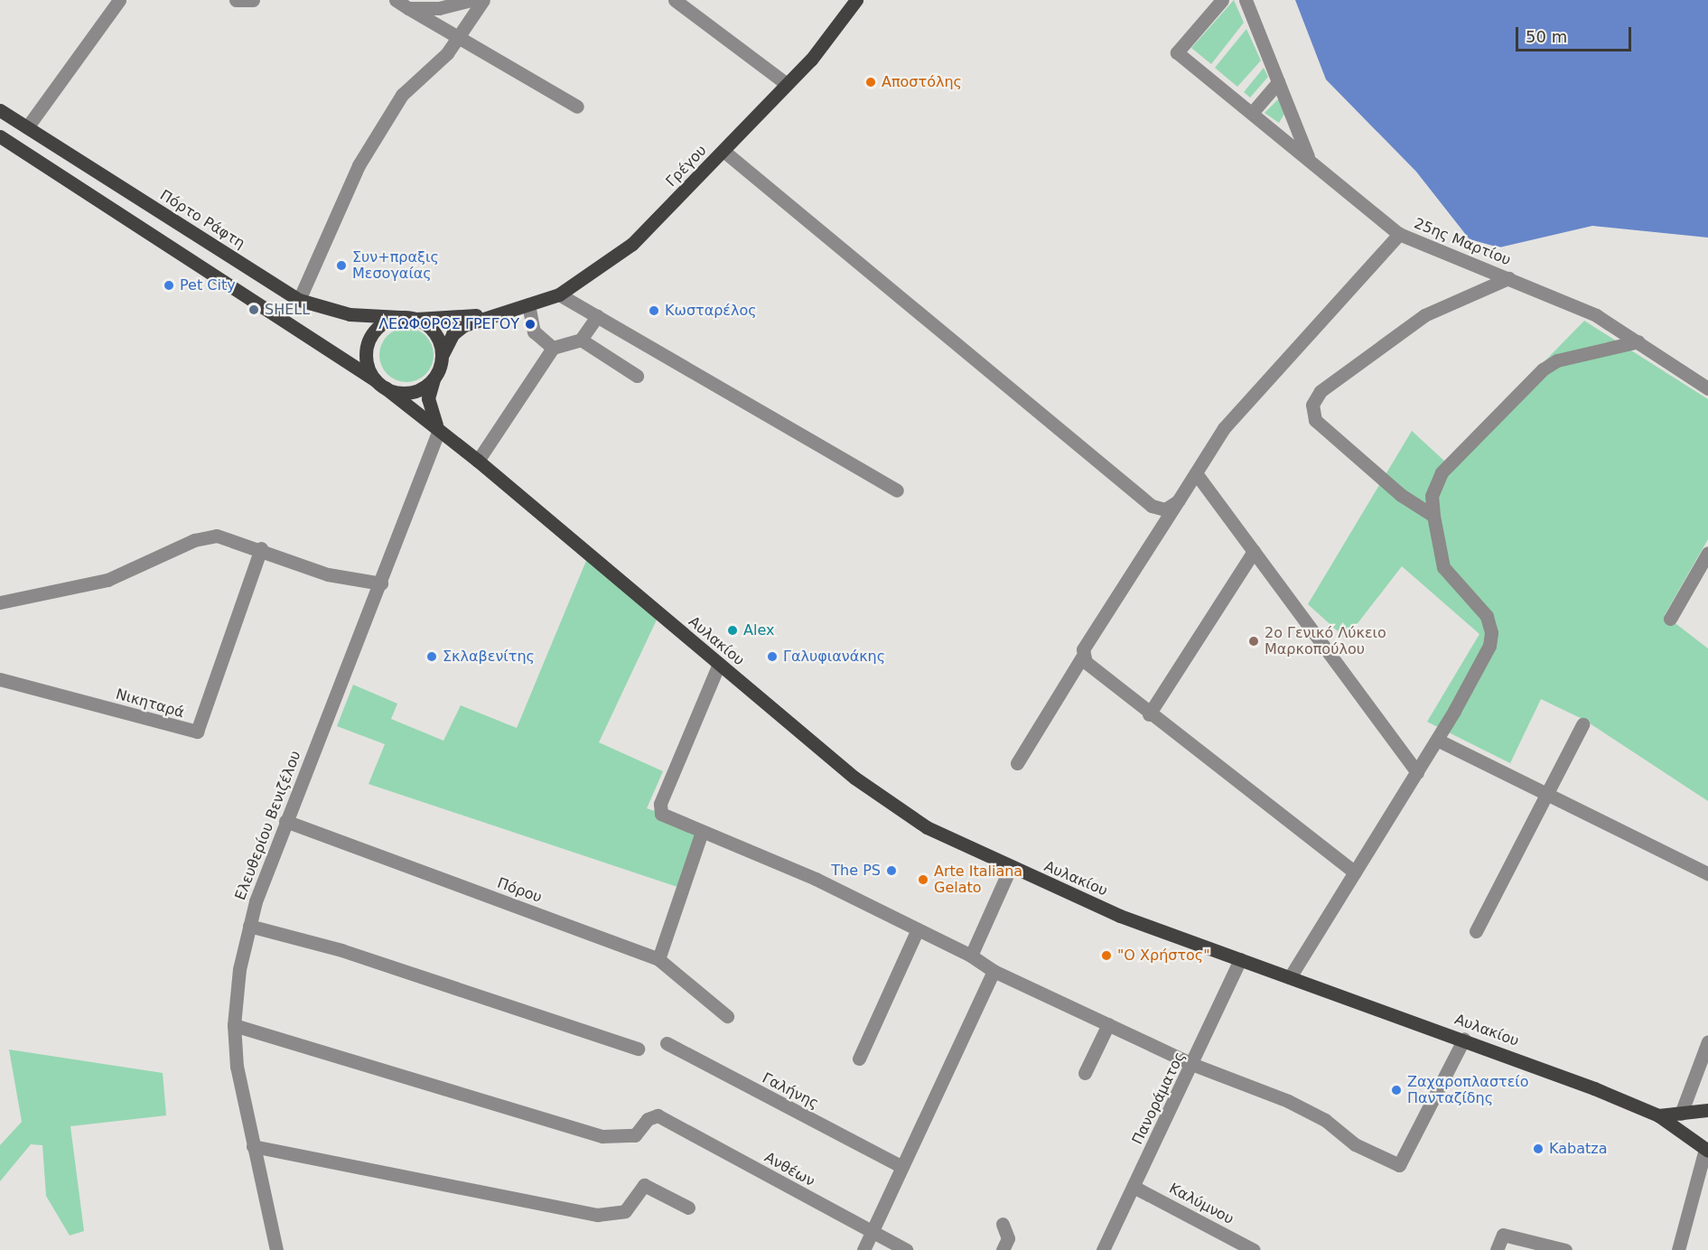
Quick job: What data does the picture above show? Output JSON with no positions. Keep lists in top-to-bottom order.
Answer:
{
  "streets": {
    "main road": ["Γρέγου", "Πόρτο Ράφτη", "Αυλακίου"],
    "street": [
      "25ης Μαρτίου",
      "Νικηταρά",
      "Ελευθερίου Βενιζέλου",
      "Πόρου",
      "Γαλήνης",
      "Πανοράματος",
      "Ανθέων",
      "Καλύμνου"
    ]
  },
  "crossings": [
    ["Γρέγου", "Πόρτο Ράφτη"],
    ["Γρέγου", "Αυλακίου"],
    ["Πόρτο Ράφτη", "Αυλακίου"],
    ["Αυλακίου", "Ελευθερίου Βενιζέλου"],
    ["Αυλακίου", "Πανοράματος"],
    ["Ελευθερίου Βενιζέλου", "Πόρου"],
    ["Ελευθερίου Βενιζέλου", "Ανθέων"],
    ["Πανοράματος", "Καλύμνου"]
  ],
  "places": [
    "Αποστόλης",
    "Συν+πραξις Μεσογαίας",
    "Pet City",
    "SHELL",
    "Κωσταρέλος",
    "ΛΕΩΦΟΡΟΣ ΓΡΕΓΟΥ",
    "Alex",
    "2ο Γενικό Λύκειο Μαρκοπούλου",
    "Σκλαβενίτης",
    "Γαλυφιανάκης",
    "The PS",
    "Arte Italiana Gelato",
    "\"Ο Χρήστος\"",
    "Ζαχαροπλαστείο Πανταζίδης",
    "Kabatza"
  ],
  "scale_bar": "50 m"
}
